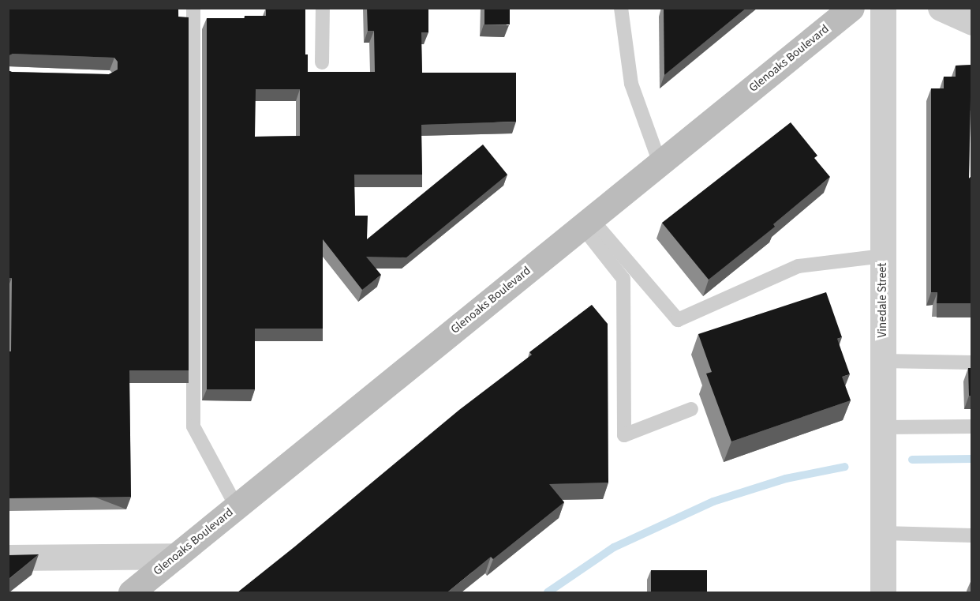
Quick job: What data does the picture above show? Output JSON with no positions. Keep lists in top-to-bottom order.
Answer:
{
  "streets": {
    "main road": ["Glenoaks Boulevard"],
    "street": ["Vinedale Street"]
  }
}
